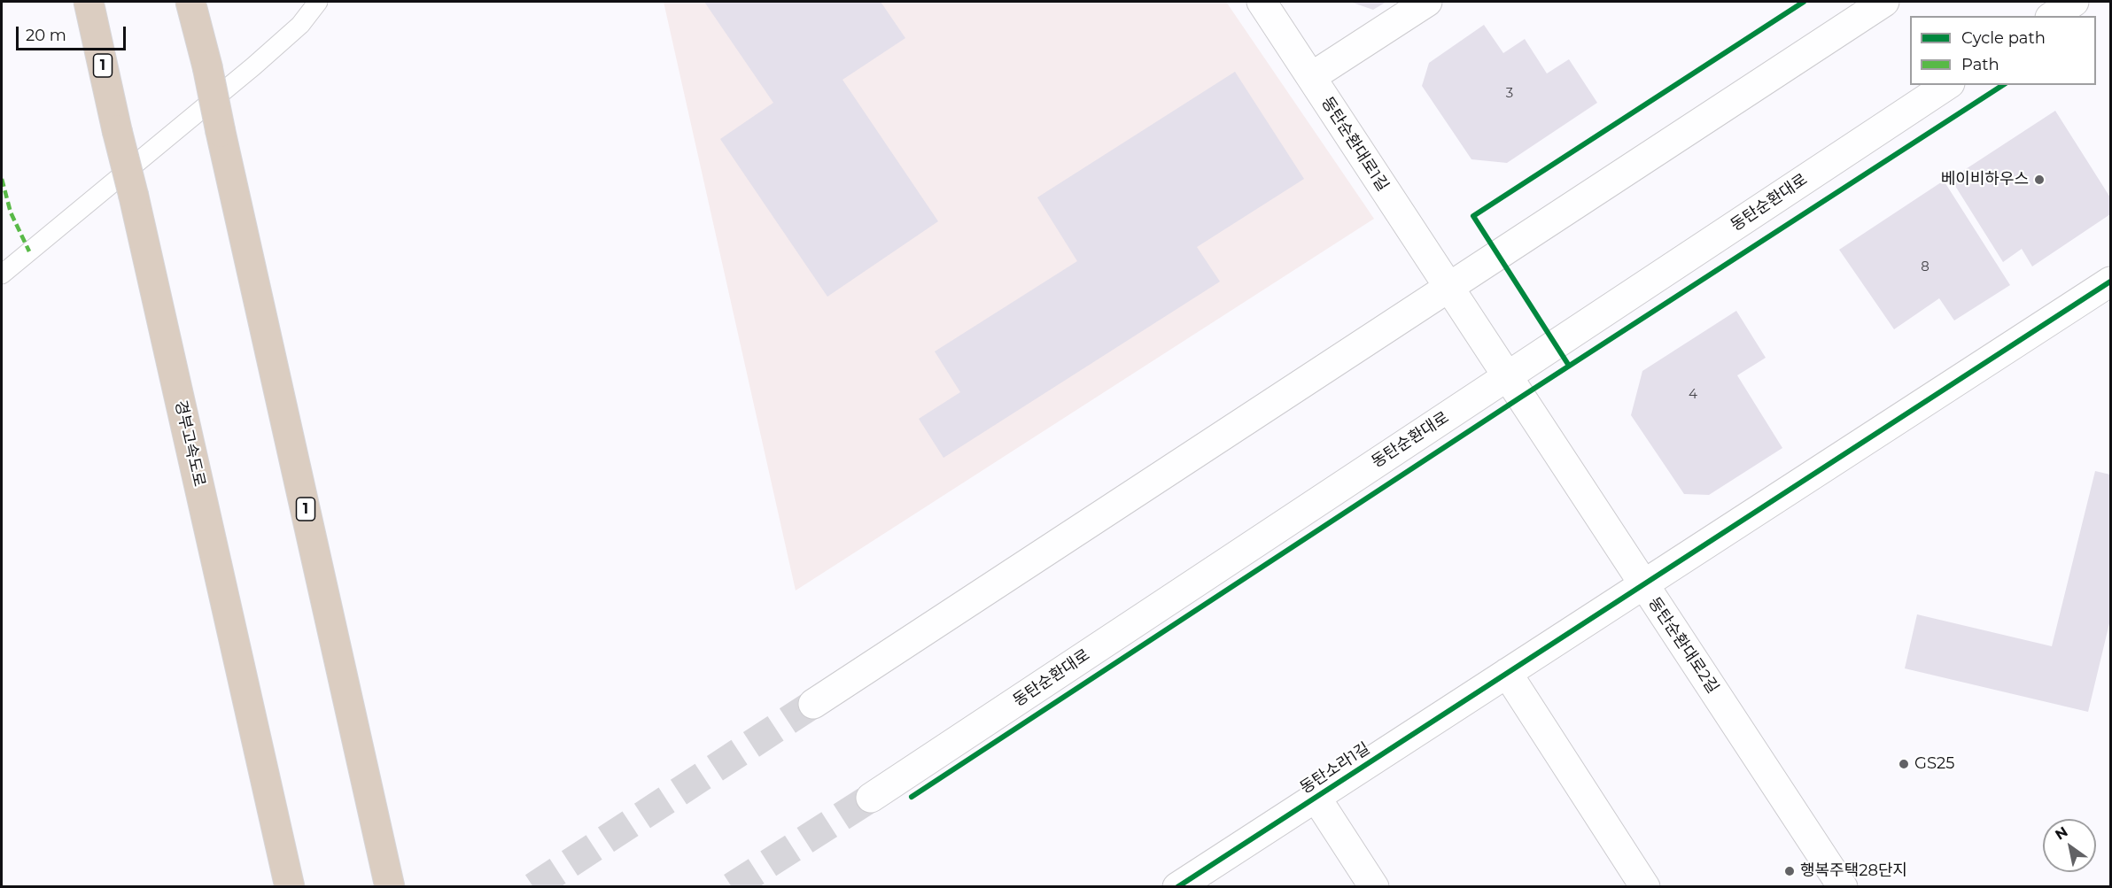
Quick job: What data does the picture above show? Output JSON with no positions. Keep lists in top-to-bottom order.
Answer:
{
  "streets": {
    "highway": ["1", "경부고속도로"],
    "street": [
      "동탄순환대로1길",
      "동탄순환대로",
      "동탄순환대로2길",
      "동탄소라1길"
    ]
  },
  "crossings": [
    ["동탄순환대로1길", "동탄순환대로"],
    ["동탄순환대로1길", "동탄순환대로2길"],
    ["동탄순환대로", "동탄순환대로2길"],
    ["동탄순환대로2길", "동탄소라1길"]
  ],
  "places": ["베이비하우스", "GS25", "행복주택28단지"],
  "house_numbers": ["3", "8", "4"],
  "legend": ["Cycle path", "Path"],
  "scale_bar": "20 m",
  "north": "top left"
}
